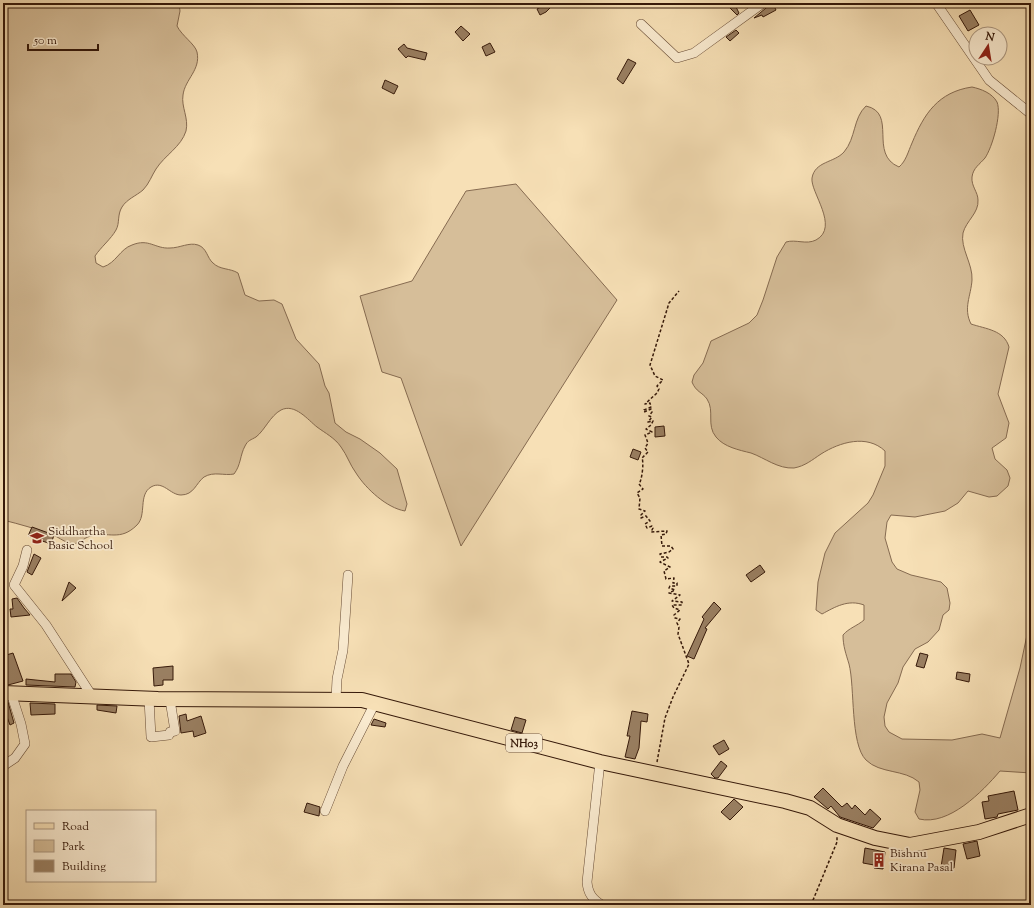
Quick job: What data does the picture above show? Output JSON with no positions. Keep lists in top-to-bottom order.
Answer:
{
  "streets": {
    "main road": ["NH03"]
  },
  "places": {
    "school or university": ["Siddhartha Basic School"],
    "building": ["Bishnu Kirana Pasal"]
  },
  "legend": ["Road", "Park", "Building"],
  "scale_bar": "50 m",
  "north": "top"
}
